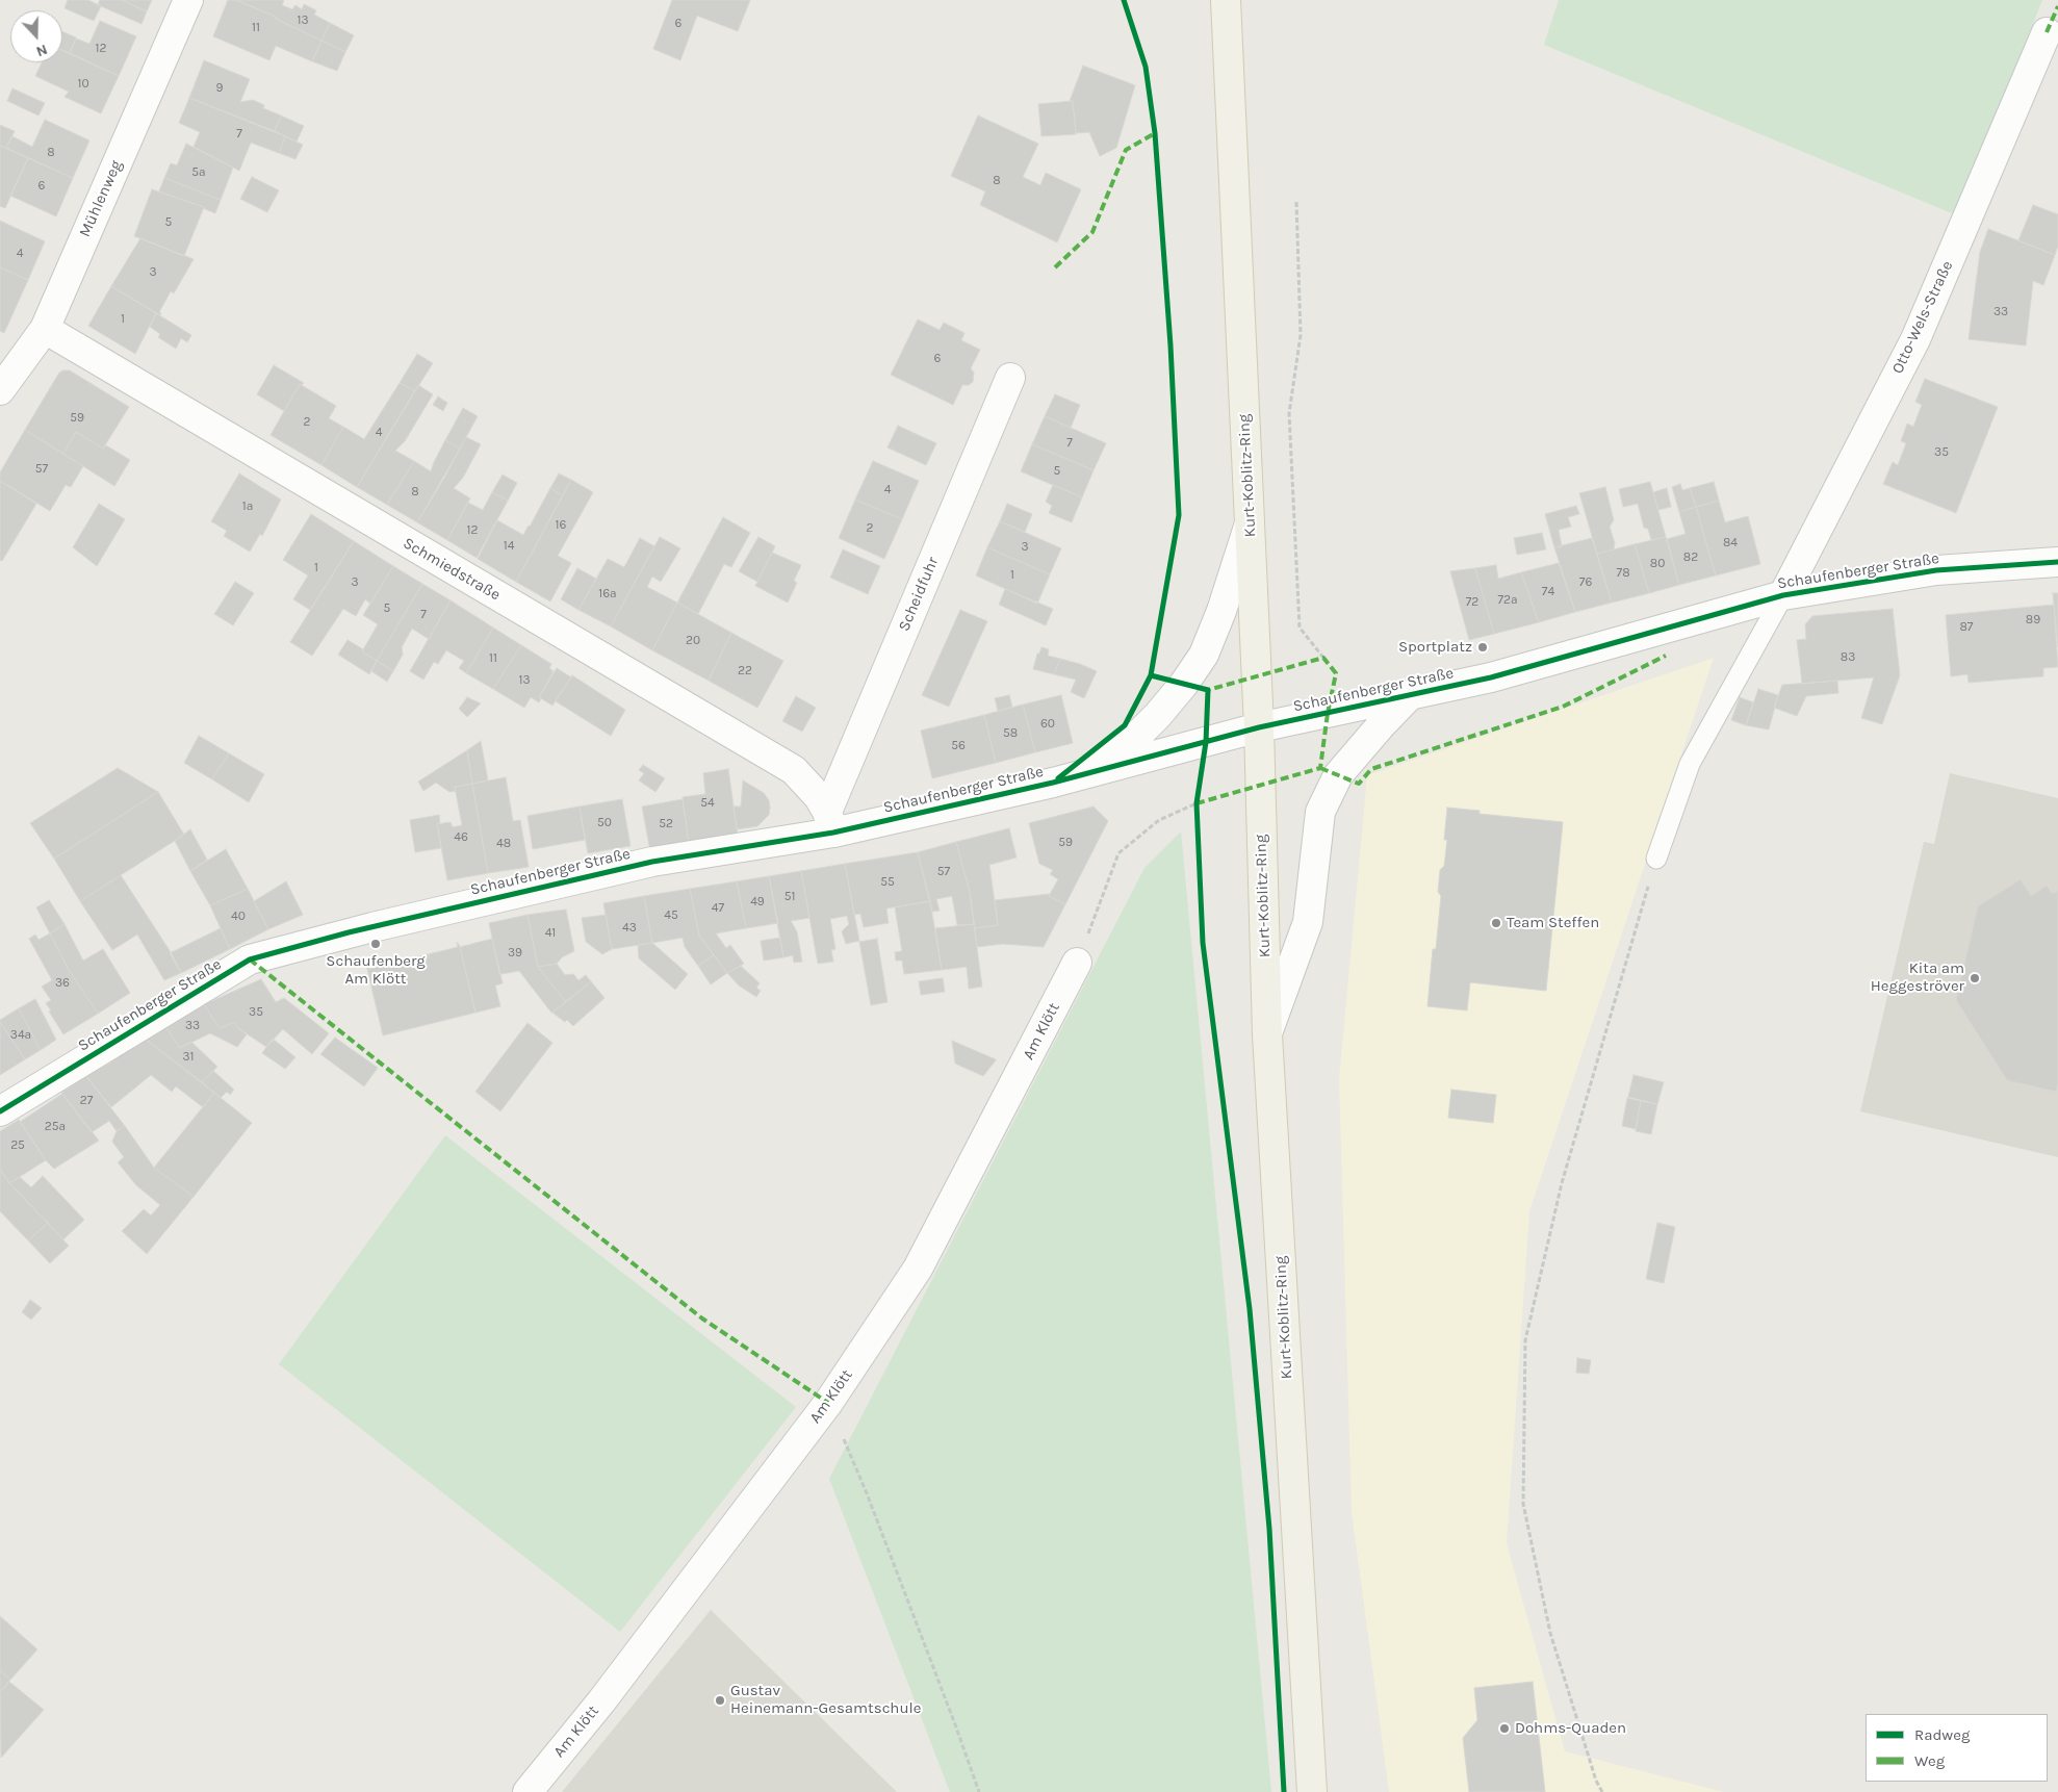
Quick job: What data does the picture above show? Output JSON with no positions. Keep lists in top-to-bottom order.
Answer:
{
  "streets": {
    "main road": ["Kurt-Koblitz-Ring"],
    "street": [
      "Mühlenweg",
      "Otto-Wels-Straße",
      "Schmiedstraße",
      "Schaufenberger Straße",
      "Scheidfuhr",
      "Am Klött"
    ]
  },
  "crossings": [
    ["Mühlenweg", "Schmiedstraße"],
    ["Otto-Wels-Straße", "Schaufenberger Straße"],
    ["Kurt-Koblitz-Ring", "Schaufenberger Straße"],
    ["Schmiedstraße", "Schaufenberger Straße"],
    ["Schmiedstraße", "Scheidfuhr"],
    ["Schaufenberger Straße", "Scheidfuhr"]
  ],
  "places": [
    "Sportplatz",
    "Team Steffen",
    "Schaufenberg Am Klött",
    "Kita am Heggeströver",
    "Gustav Heinemann-Gesamtschule",
    "Dohms-Quaden"
  ],
  "house_numbers": [
    "13",
    "6",
    "11",
    "12",
    "10",
    "9",
    "7",
    "8",
    "5a",
    "8",
    "6",
    "5",
    "4",
    "3",
    "33",
    "1",
    "6",
    "59",
    "2",
    "4",
    "7",
    "35",
    "57",
    "5",
    "4",
    "8",
    "1a",
    "16",
    "2",
    "12",
    "84",
    "14",
    "3",
    "82",
    "80",
    "1",
    "78",
    "1",
    "3",
    "76",
    "74",
    "16a",
    "72a",
    "72",
    "5",
    "7",
    "89",
    "87",
    "20",
    "83",
    "11",
    "22",
    "13",
    "60",
    "58",
    "56",
    "54",
    "50",
    "52",
    "46",
    "59",
    "48",
    "57",
    "55",
    "51",
    "49",
    "47",
    "45",
    "40",
    "43",
    "41",
    "39",
    "36",
    "35",
    "33",
    "34a",
    "31",
    "27",
    "25a",
    "25"
  ],
  "legend": ["Radweg", "Weg"],
  "north": "bottom"
}
